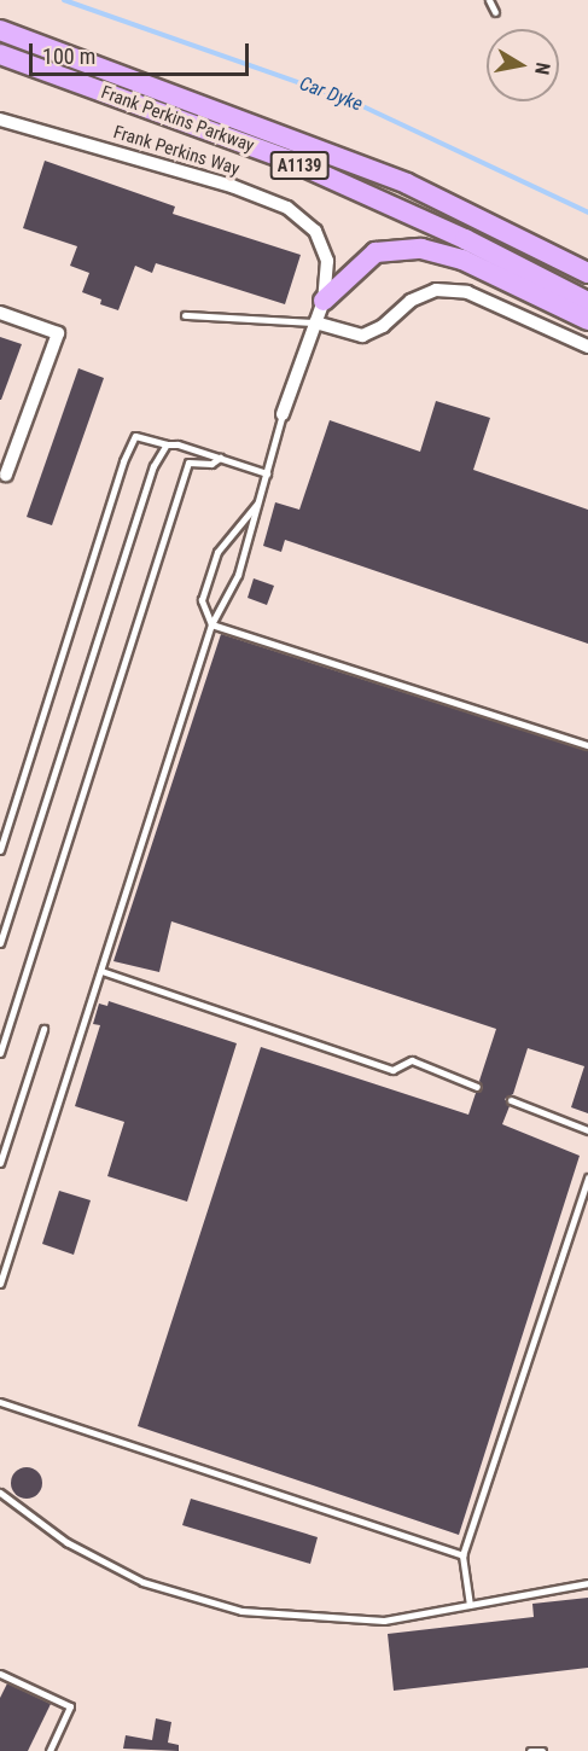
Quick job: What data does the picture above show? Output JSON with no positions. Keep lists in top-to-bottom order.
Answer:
{
  "streets": {
    "highway": ["Frank Perkins Parkway", "A1139"],
    "street": ["Frank Perkins Way"]
  },
  "water": ["Car Dyke"],
  "scale_bar": "100 m",
  "north": "right"
}
